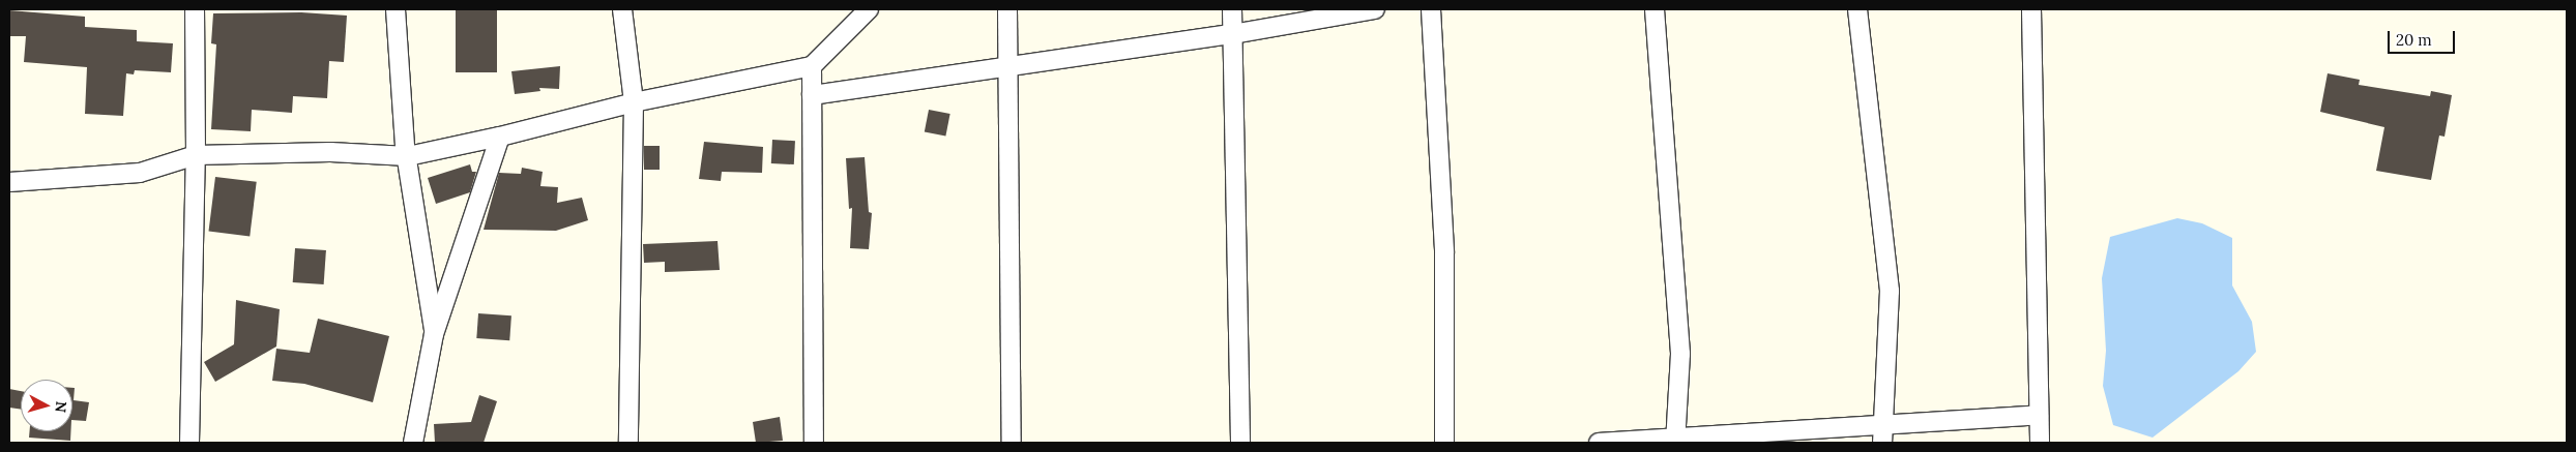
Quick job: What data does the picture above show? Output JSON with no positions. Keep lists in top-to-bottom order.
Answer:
{
  "scale_bar": "20 m",
  "north": "right"
}
